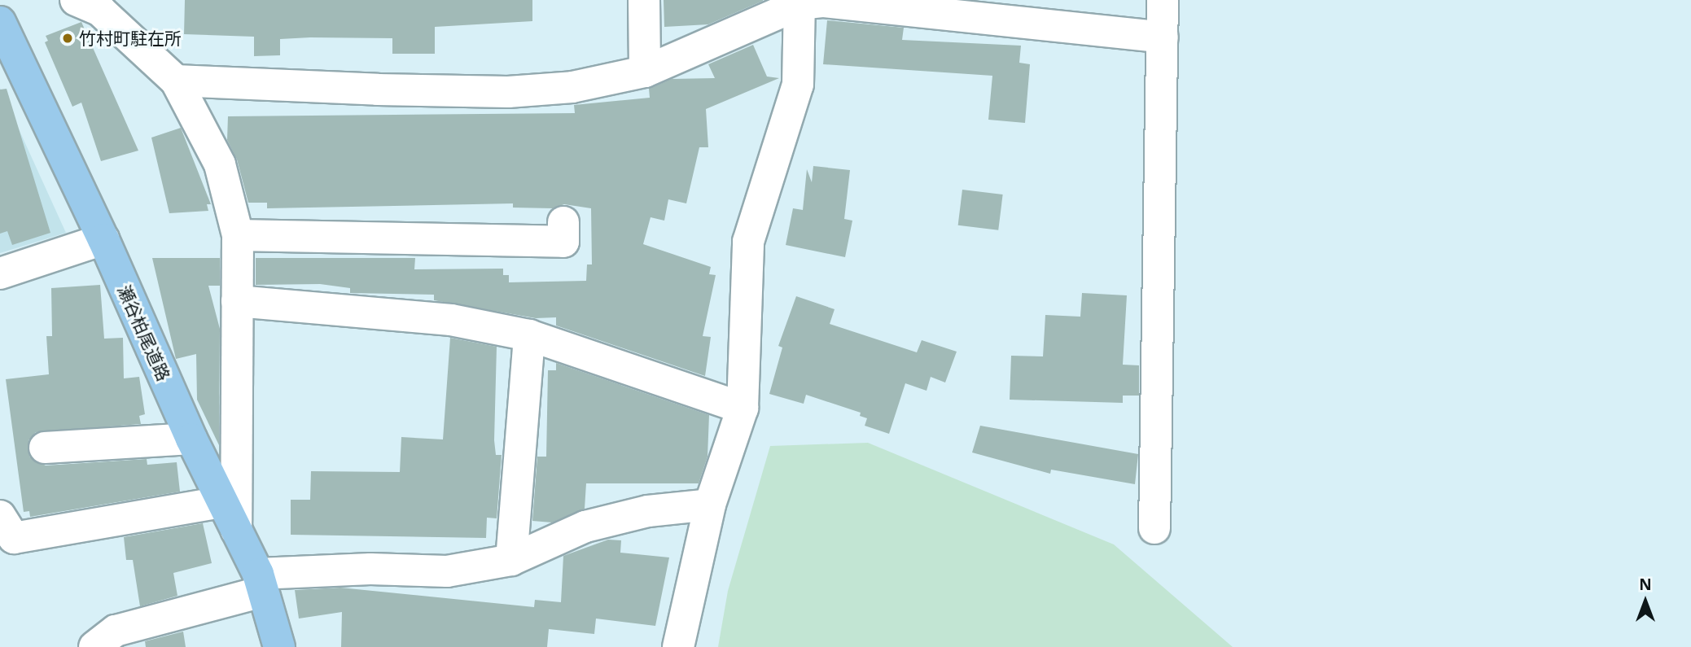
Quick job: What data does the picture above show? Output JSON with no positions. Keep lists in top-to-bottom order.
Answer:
{
  "streets": {
    "main road": ["瀬谷柏尾道路"]
  },
  "places": ["竹村町駐在所"],
  "north": "top"
}
